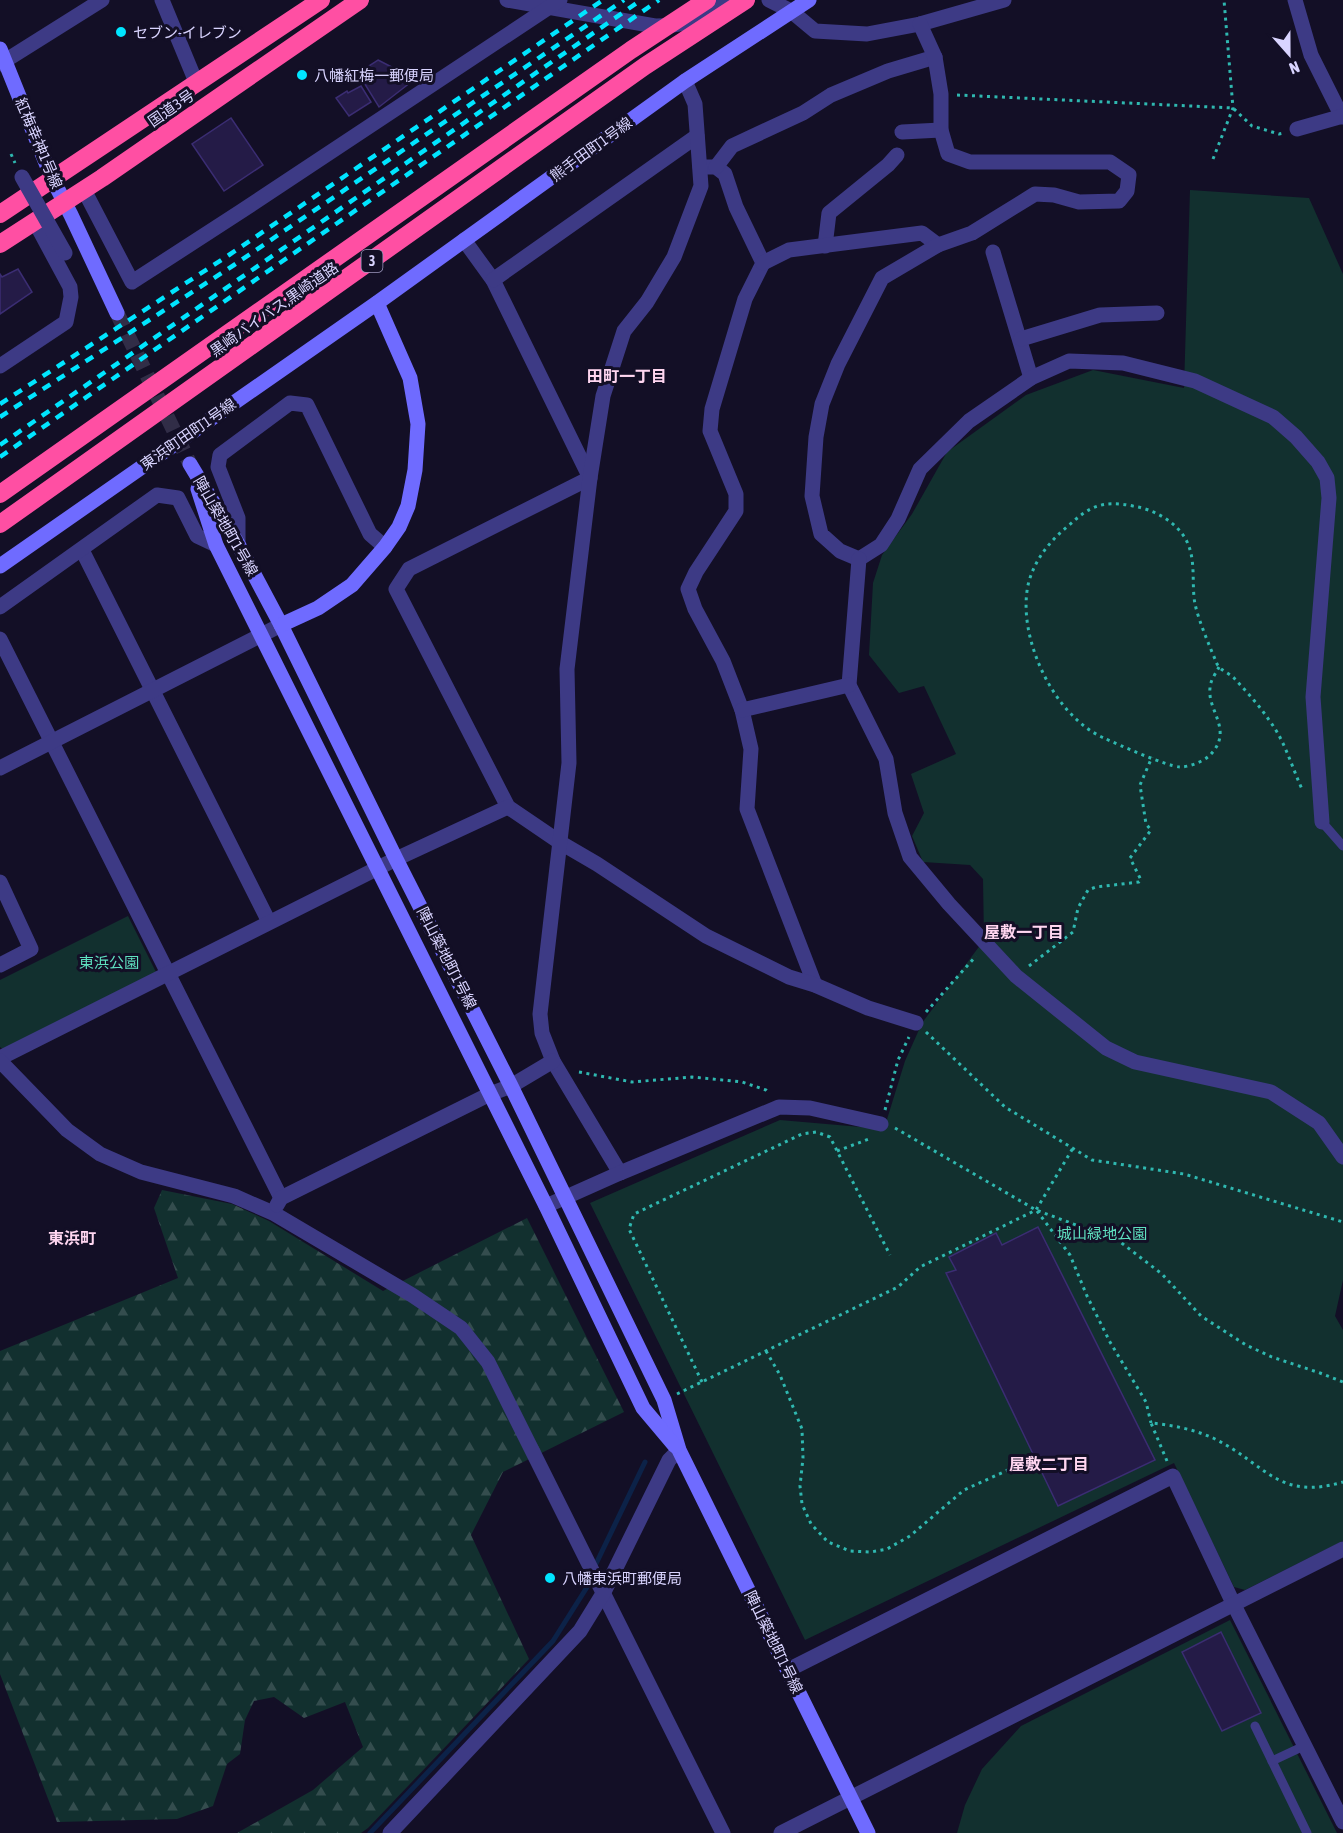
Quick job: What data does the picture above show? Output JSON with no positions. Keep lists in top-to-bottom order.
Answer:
{
  "streets": {
    "highway": ["国道3号", "3", "黒崎バイパス;黒崎道路"],
    "street": [
      "紅梅幸神1号線",
      "熊手田町1号線",
      "東浜町田町1号線",
      "陣山築地町1号線"
    ]
  },
  "crossings": [
    ["国道3号", "紅梅幸神1号線"],
    ["熊手田町1号線", "東浜町田町1号線"]
  ],
  "districts": [
    "田町一丁目",
    "屋敷一丁目",
    "東浜町",
    "屋敷二丁目"
  ],
  "parks": ["東浜公園", "城山緑地公園"],
  "places": ["セブン-イレブン", "八幡紅梅一郵便局", "八幡東浜町郵便局"],
  "north": "bottom"
}
